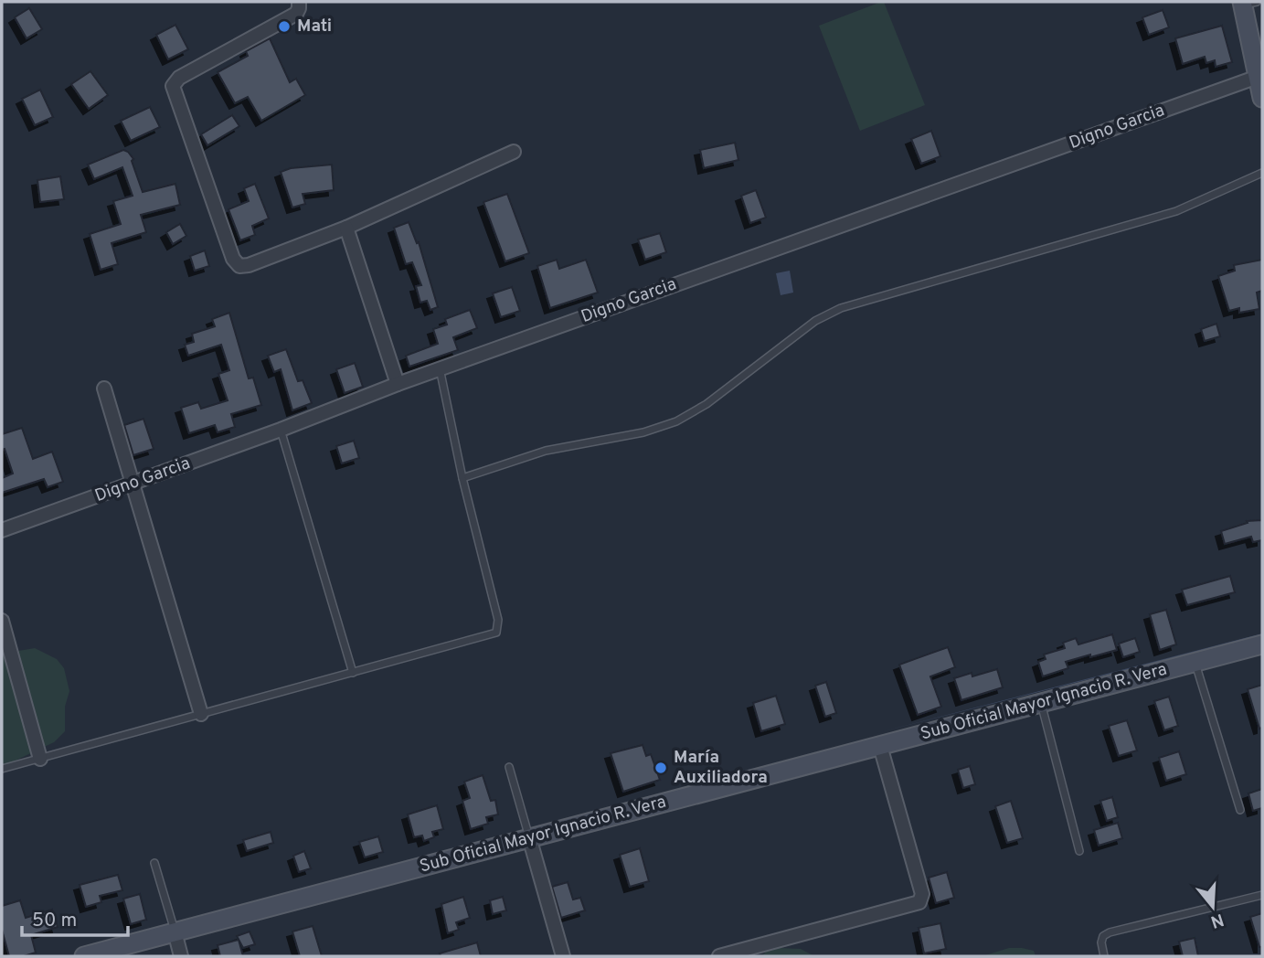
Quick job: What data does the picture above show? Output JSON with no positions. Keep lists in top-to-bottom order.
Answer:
{
  "streets": {
    "street": ["Digno Garcia", "Sub Oficial Mayor Ignacio R. Vera"]
  },
  "places": ["Mati", "María Auxiliadora"],
  "scale_bar": "50 m",
  "north": "bottom"
}
